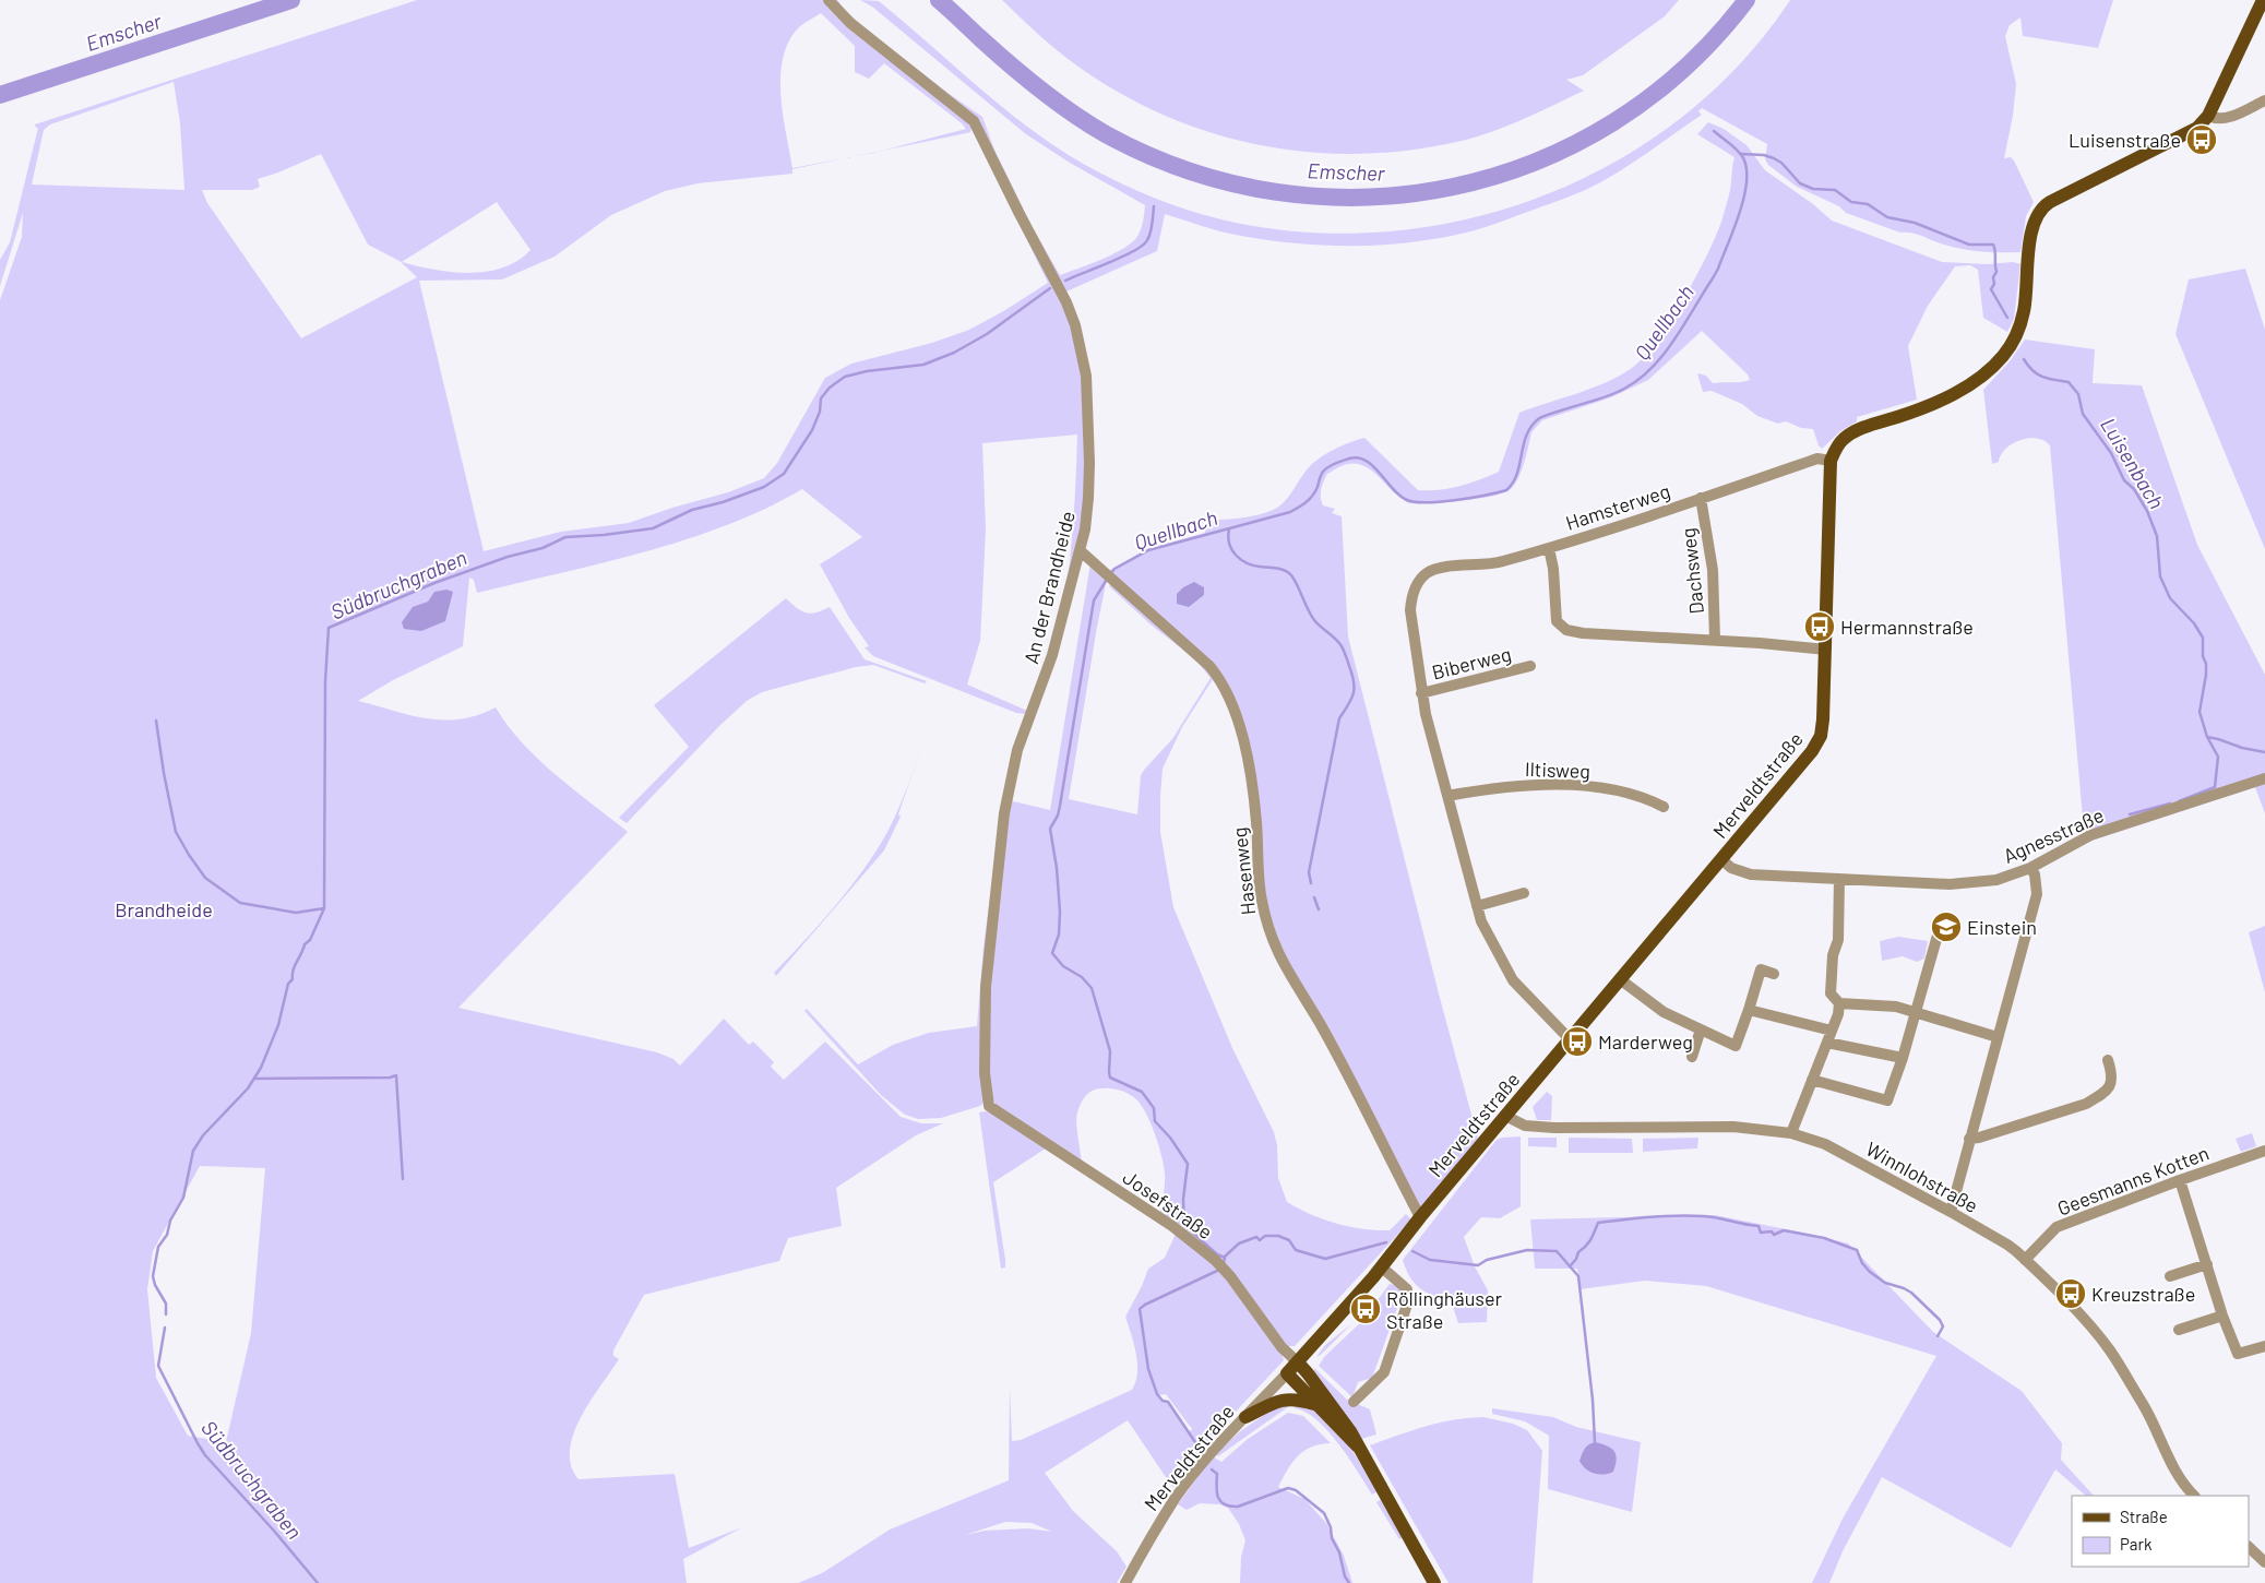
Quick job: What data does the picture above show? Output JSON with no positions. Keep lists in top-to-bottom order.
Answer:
{
  "streets": {
    "main road": ["Merveldtstraße"],
    "street": [
      "Hamsterweg",
      "Dachsweg",
      "An der Brandheide",
      "Biberweg",
      "Iltisweg",
      "Agnesstraße",
      "Hasenweg",
      "Winnlohstraße",
      "Geesmanns Kotten",
      "Josefstraße"
    ]
  },
  "crossings": [
    ["Hamsterweg", "Dachsweg"],
    ["Hamsterweg", "Biberweg"],
    ["Hamsterweg", "Merveldtstraße"],
    ["An der Brandheide", "Hasenweg"],
    ["An der Brandheide", "Josefstraße"],
    ["Merveldtstraße", "Agnesstraße"],
    ["Merveldtstraße", "Hasenweg"],
    ["Merveldtstraße", "Winnlohstraße"],
    ["Merveldtstraße", "Josefstraße"],
    ["Winnlohstraße", "Geesmanns Kotten"]
  ],
  "water": [
    "Emscher",
    "Quellbach",
    "Luisenbach",
    "Südbruchgraben"
  ],
  "parks": ["Brandheide"],
  "places": {
    "bus stop": [
      "Luisenstraße",
      "Hermannstraße",
      "Marderweg",
      "Kreuzstraße",
      "Röllinghäuser Straße"
    ],
    "school or university": ["Einstein"]
  },
  "legend": ["Straße", "Park"]
}
